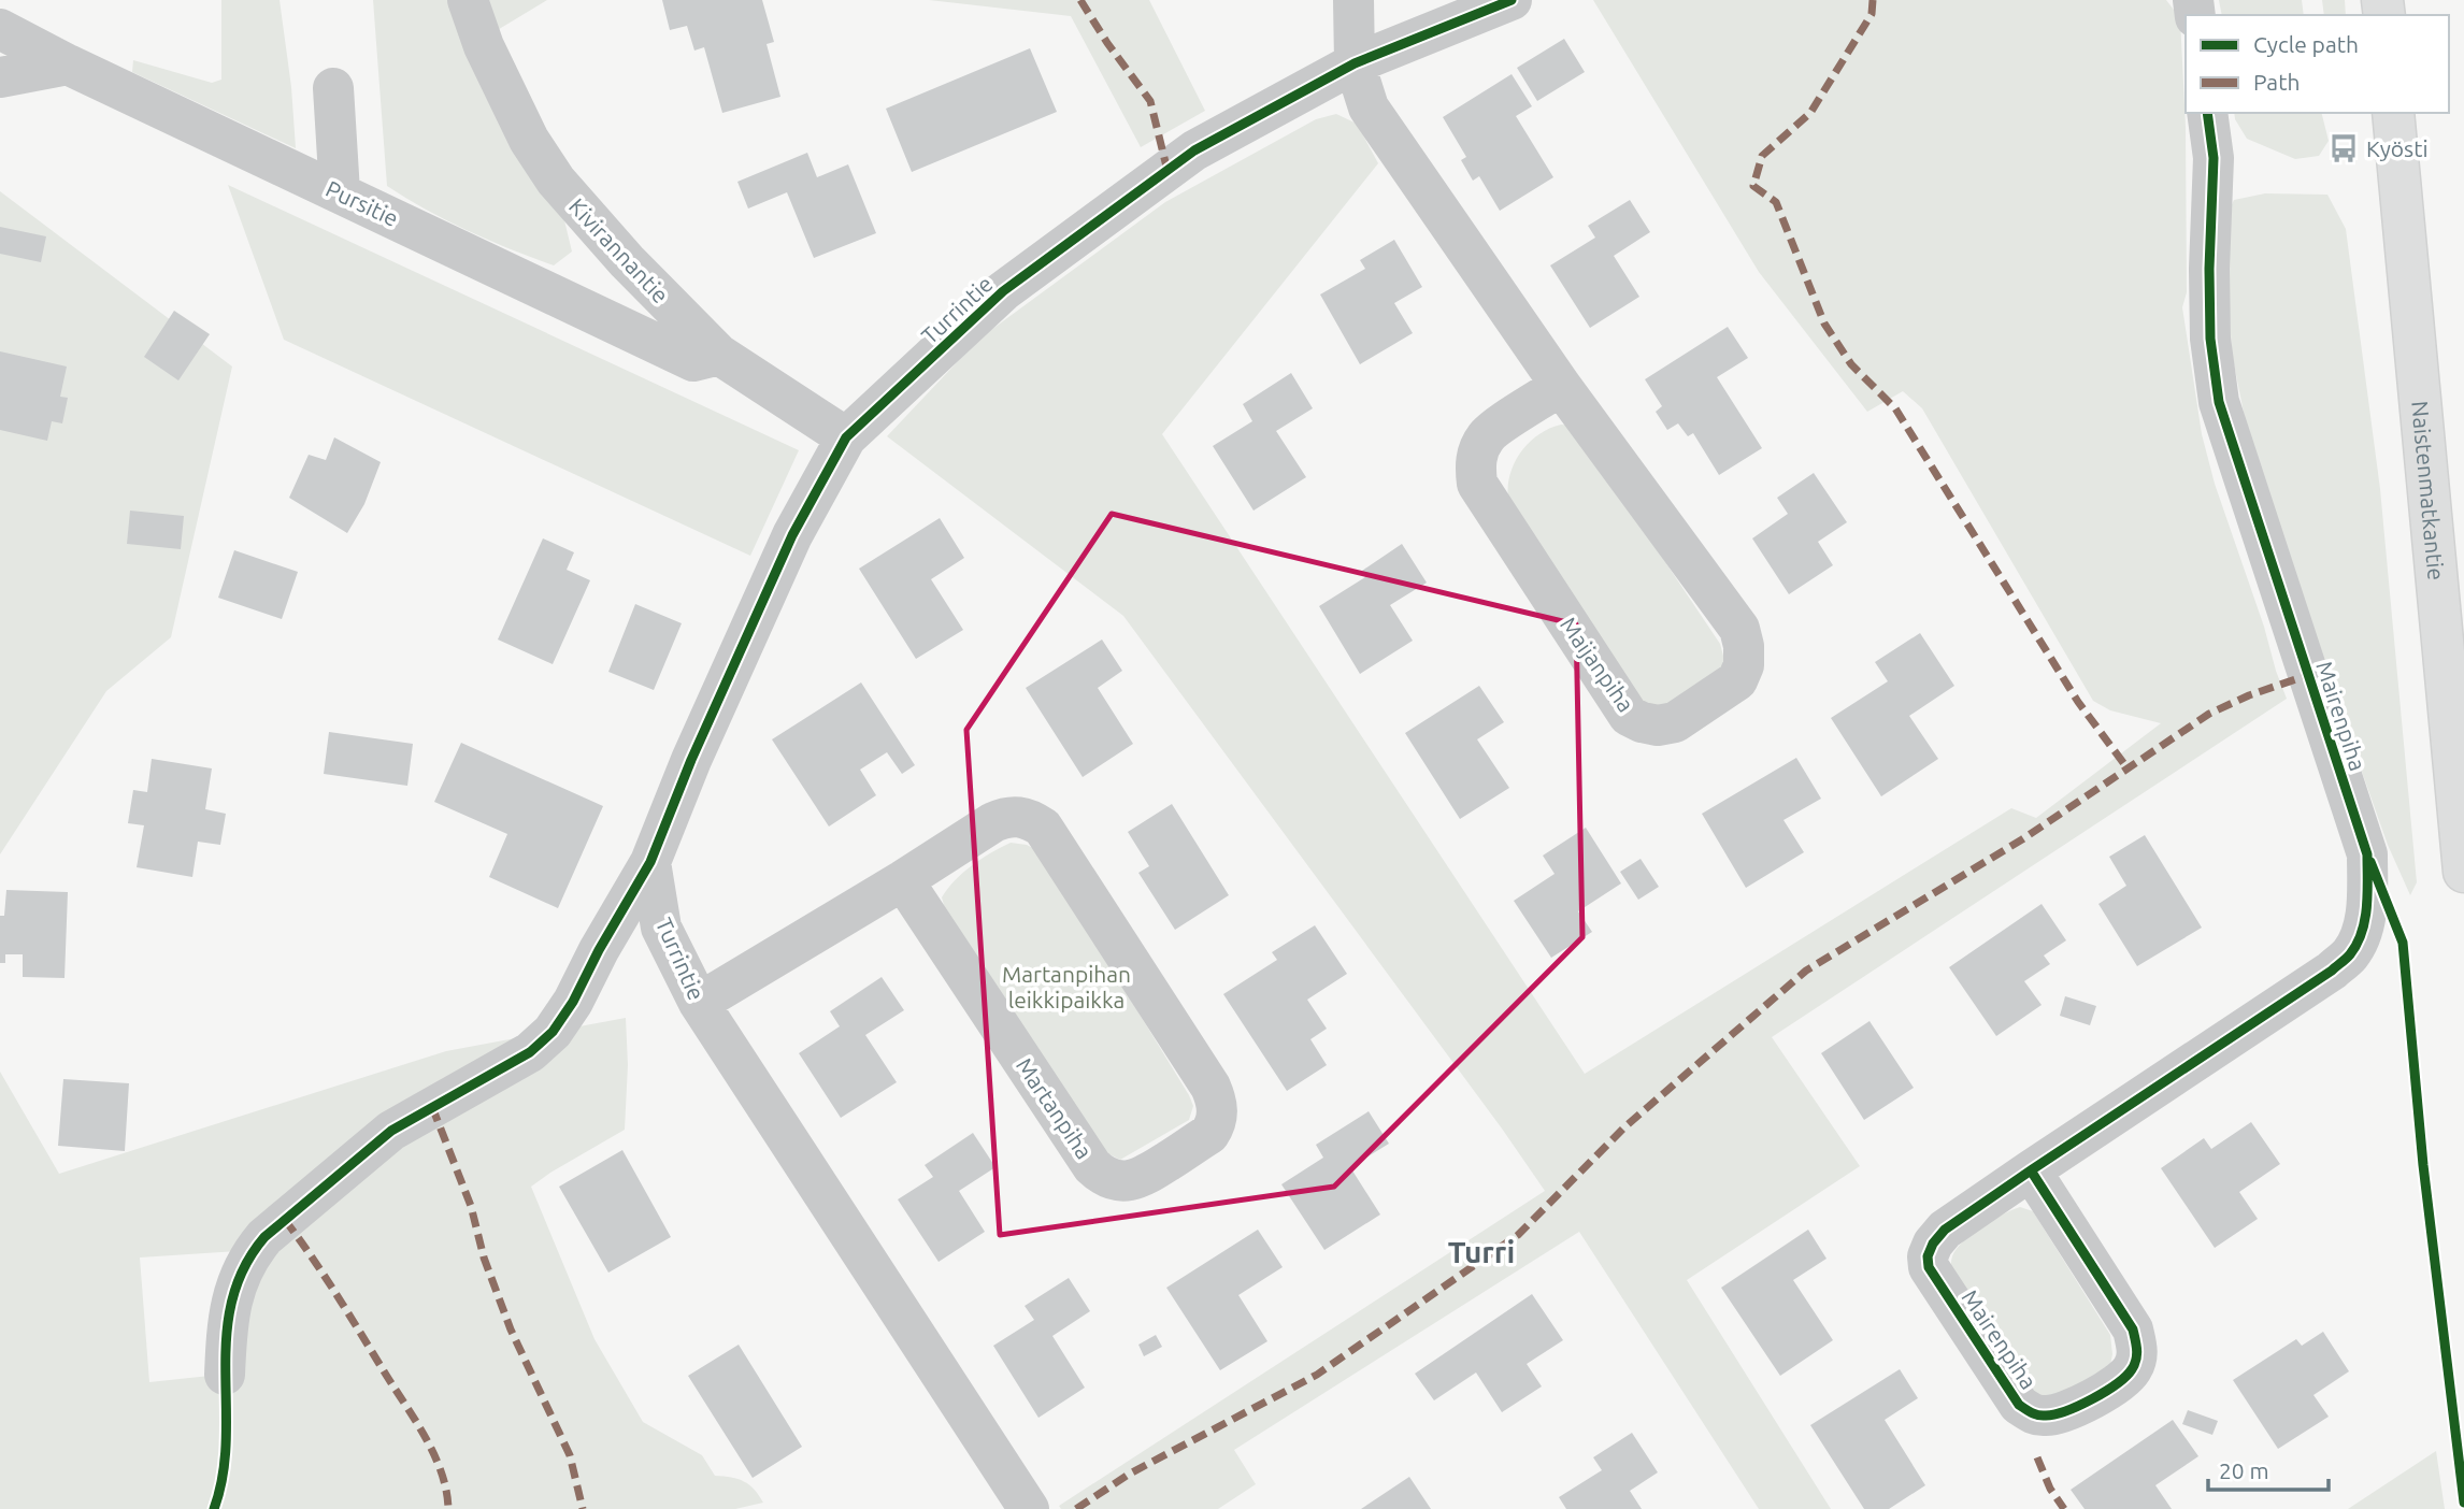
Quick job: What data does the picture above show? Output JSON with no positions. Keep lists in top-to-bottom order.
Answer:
{
  "streets": {
    "main road": ["Naistenmatkantie"],
    "street": [
      "Pursitie",
      "Kivirannantie",
      "Turrintie",
      "Maijanpiha",
      "Mairenpiha",
      "Martanpiha"
    ]
  },
  "crossings": [
    ["Pursitie", "Kivirannantie"],
    ["Kivirannantie", "Turrintie"],
    ["Turrintie", "Maijanpiha"],
    ["Turrintie", "Martanpiha"]
  ],
  "districts": ["Turri"],
  "parks": ["Martanpihan leikkipaikka"],
  "places": {
    "bus stop": ["Kyösti"]
  },
  "legend": ["Cycle path", "Path"],
  "scale_bar": "20 m"
}
